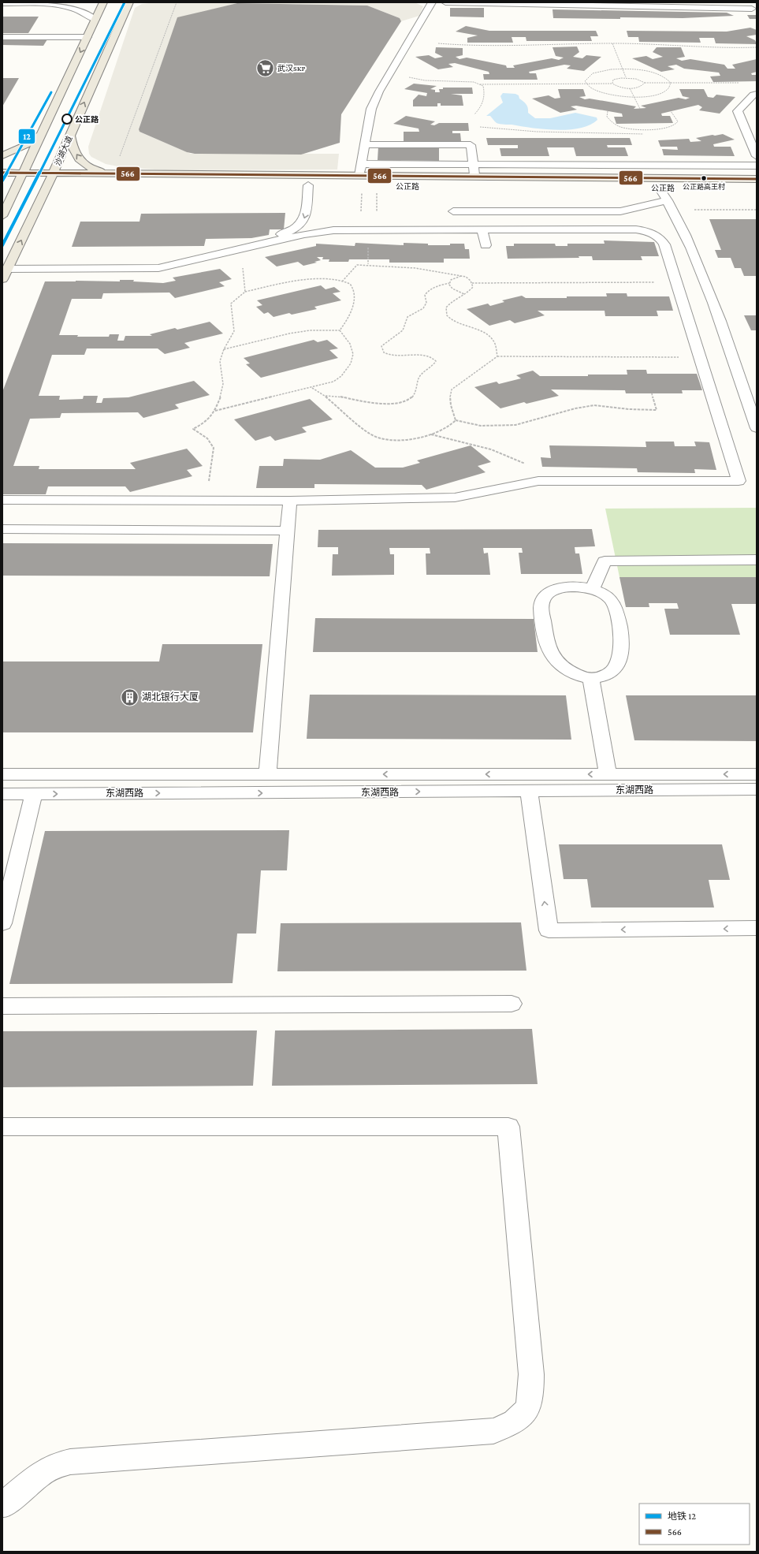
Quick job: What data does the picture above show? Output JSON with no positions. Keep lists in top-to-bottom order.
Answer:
{
  "streets": {
    "main road": ["沙湖大道", "公正路"],
    "street": ["东湖西路"]
  },
  "crossings": [
    ["沙湖大道", "公正路"]
  ],
  "places": {
    "supermarket": ["武汉SKP"],
    "other": ["公正路", "公正路高王村"],
    "building": ["湖北银行大厦"]
  },
  "lines": ["metro line 12", "transit line 566"],
  "legend": ["地铁 12", "566"]
}
